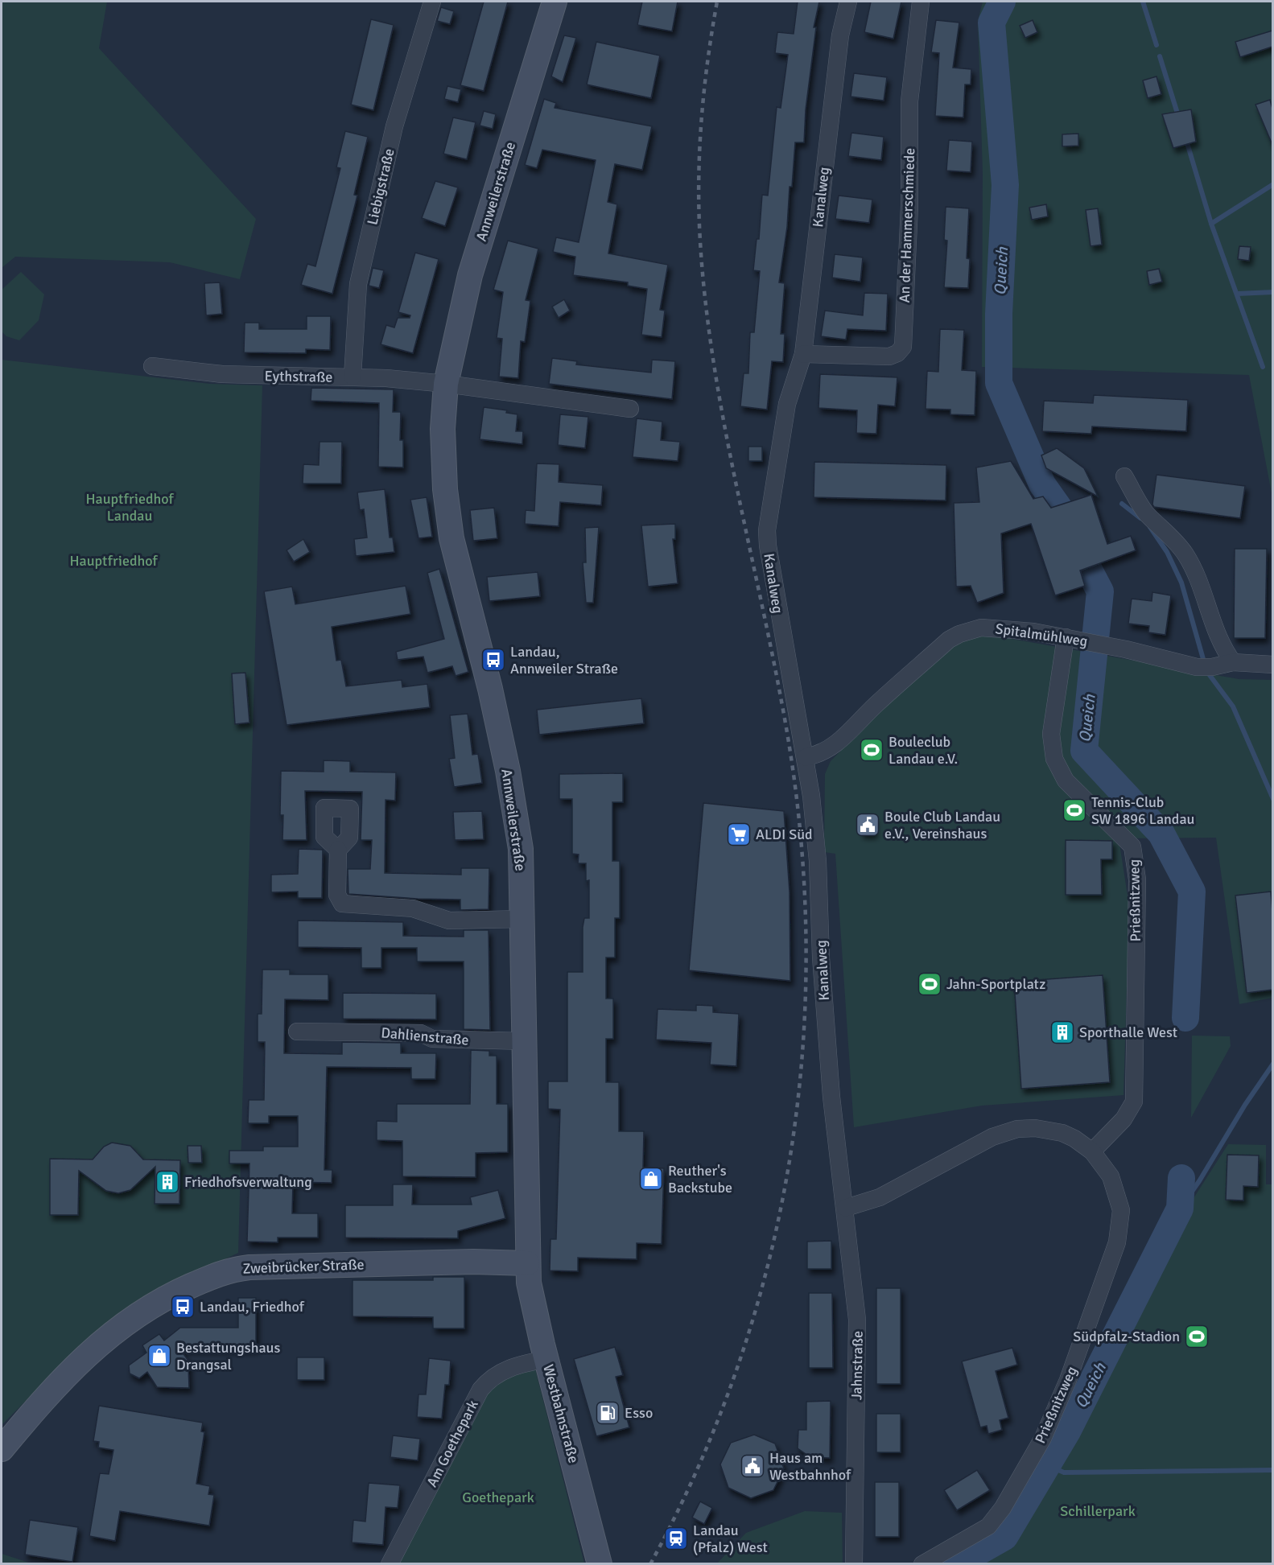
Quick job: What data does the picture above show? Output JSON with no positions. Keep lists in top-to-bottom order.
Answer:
{
  "streets": {
    "street": [
      "Liebigstraße",
      "Annweilerstraße",
      "Kanalweg",
      "An der Hammerschmiede",
      "Eythstraße",
      "Spitalmühlweg",
      "Prießnitzweg",
      "Dahlienstraße",
      "Zweibrücker Straße",
      "Jahnstraße",
      "Westbahnstraße",
      "Am Goethepark"
    ]
  },
  "crossings": [
    ["Liebigstraße", "Eythstraße"],
    ["Annweilerstraße", "Eythstraße"],
    ["Annweilerstraße", "Dahlienstraße"],
    ["Annweilerstraße", "Zweibrücker Straße"],
    ["Annweilerstraße", "Westbahnstraße"],
    ["Kanalweg", "An der Hammerschmiede"],
    ["Kanalweg", "Spitalmühlweg"],
    ["Kanalweg", "Jahnstraße"],
    ["Spitalmühlweg", "Prießnitzweg"],
    ["Prießnitzweg", "Jahnstraße"],
    ["Zweibrücker Straße", "Westbahnstraße"],
    ["Westbahnstraße", "Am Goethepark"]
  ],
  "water": ["Queich"],
  "parks": [
    "Hauptfriedhof Landau",
    "Hauptfriedhof",
    "Goethepark",
    "Schillerpark"
  ],
  "places": {
    "bus stop": ["Landau, Annweiler Straße", "Landau, Friedhof"],
    "sports": [
      "Bouleclub Landau e.V.",
      "Tennis-Club SW 1896 Landau",
      "Jahn-Sportplatz",
      "Südpfalz-Stadion"
    ],
    "public building": ["Boule Club Landau e.V., Vereinshaus", "Haus am Westbahnhof"],
    "supermarket": ["ALDI Süd"],
    "building": ["Sporthalle West", "Friedhofsverwaltung"],
    "shop": ["Reuther's Backstube", "Bestattungshaus Drangsal"],
    "fuel station": ["Esso"],
    "station": ["Landau (Pfalz) West"]
  }
}
